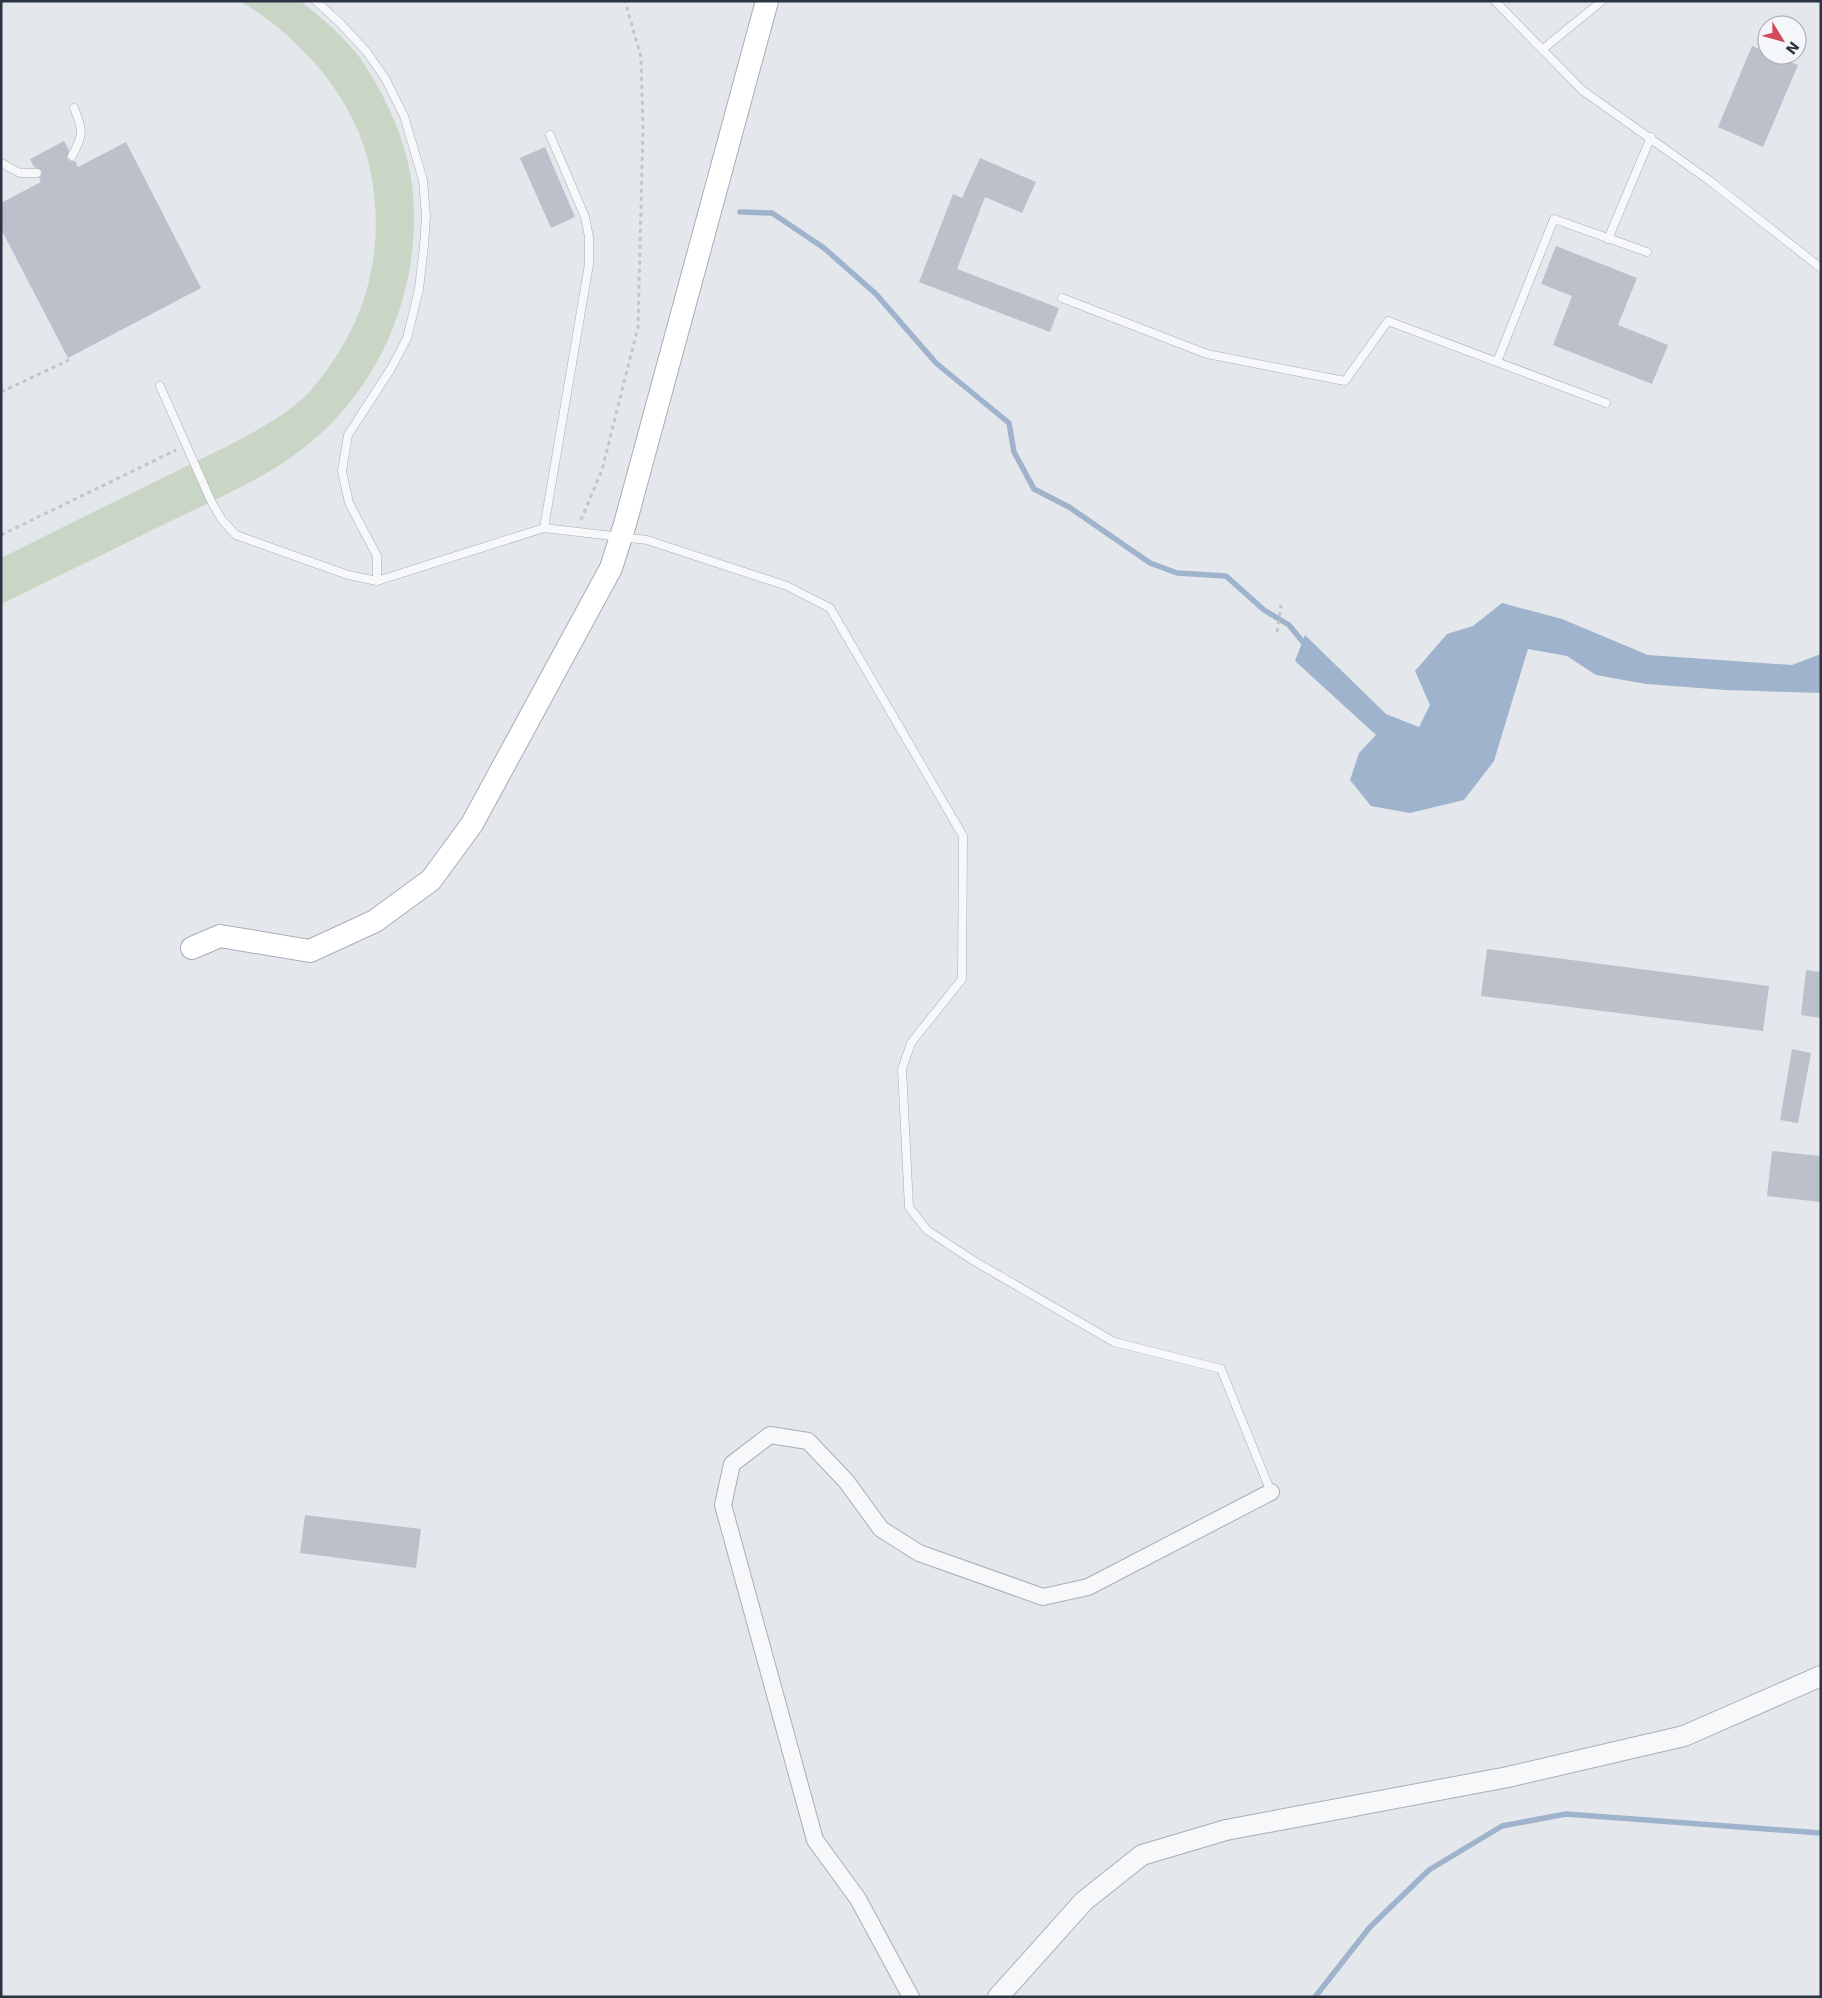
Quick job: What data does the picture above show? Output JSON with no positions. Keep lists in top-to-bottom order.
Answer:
{
  "north": "bottom right"
}
